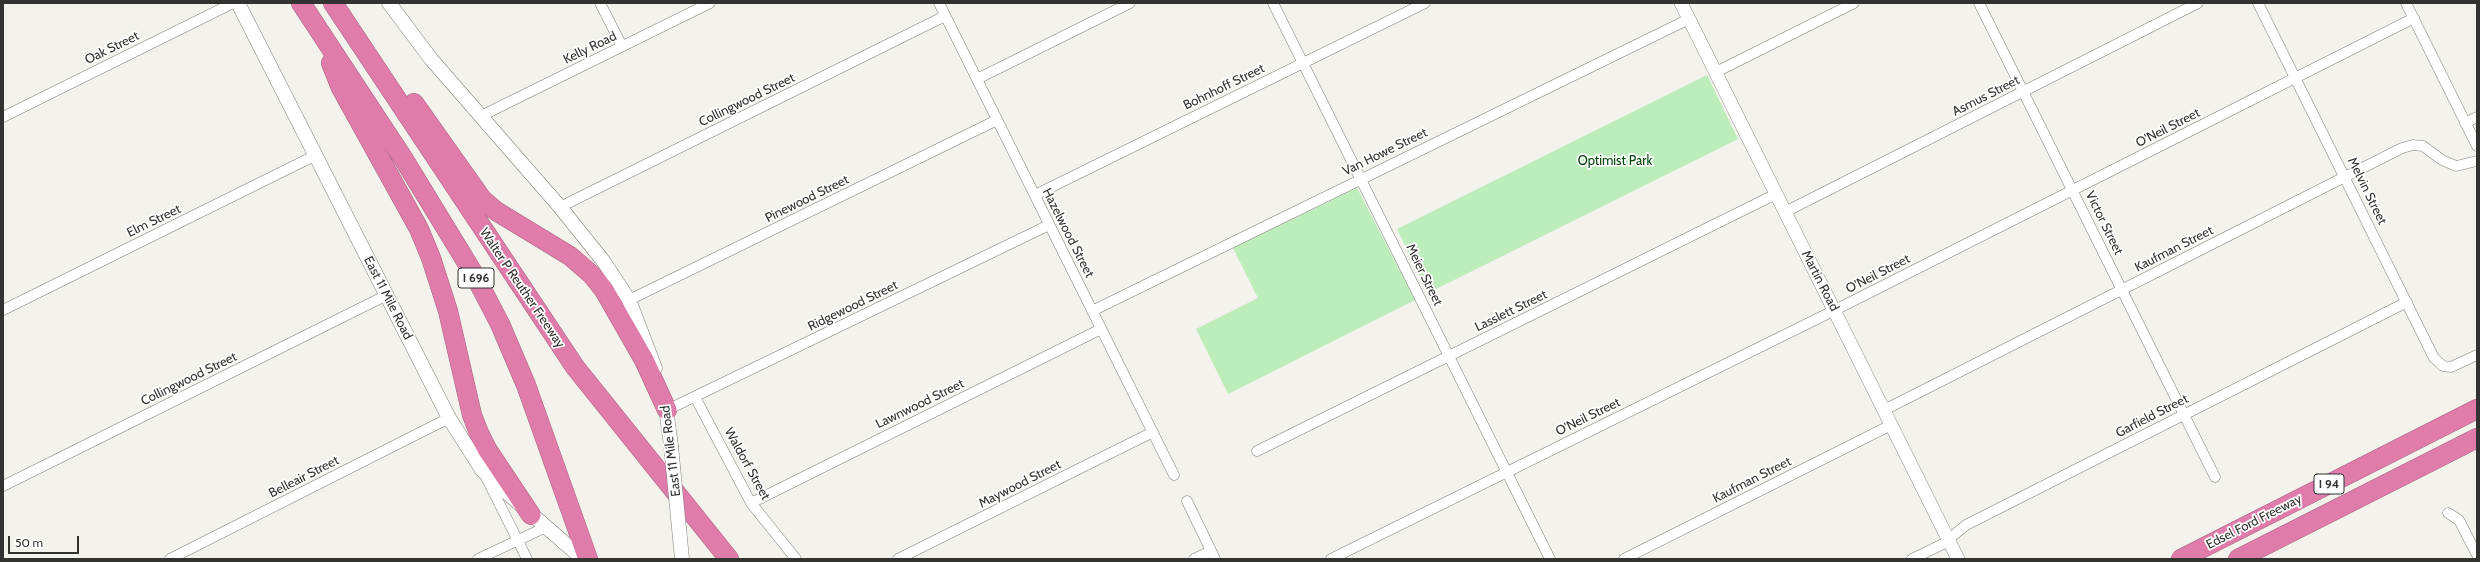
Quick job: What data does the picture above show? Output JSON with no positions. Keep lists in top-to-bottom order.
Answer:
{
  "streets": {
    "highway": [
      "I 696",
      "Walter P Reuther Freeway",
      "I 94",
      "Edsel Ford Freeway"
    ],
    "main road": ["East 11 Mile Road"],
    "street": [
      "Oak Street",
      "Kelly Road",
      "Bohnhoff Street",
      "Asmus Street",
      "Collingwood Street",
      "O'Neil Street",
      "Van Howe Street",
      "Melvin Street",
      "Pinewood Street",
      "Elm Street",
      "Victor Street",
      "Hazelwood Street",
      "Kaufman Street",
      "Meier Street",
      "Martin Road",
      "Ridgewood Street",
      "Lasslett Street",
      "Lawnwood Street",
      "Garfield Street",
      "Waldorf Street",
      "Belleair Street",
      "Maywood Street"
    ]
  },
  "crossings": [
    ["Kelly Road", "East 11 Mile Road"],
    ["Bohnhoff Street", "Hazelwood Street"],
    ["Bohnhoff Street", "Meier Street"],
    ["Asmus Street", "Victor Street"],
    ["Asmus Street", "Martin Road"],
    ["Collingwood Street", "Hazelwood Street"],
    ["Collingwood Street", "East 11 Mile Road"],
    ["O'Neil Street", "Melvin Street"],
    ["O'Neil Street", "Victor Street"],
    ["O'Neil Street", "Meier Street"],
    ["O'Neil Street", "Martin Road"],
    ["Van Howe Street", "Hazelwood Street"],
    ["Van Howe Street", "Meier Street"],
    ["Van Howe Street", "Martin Road"],
    ["Melvin Street", "Kaufman Street"],
    ["Melvin Street", "Garfield Street"],
    ["Pinewood Street", "Hazelwood Street"],
    ["Pinewood Street", "East 11 Mile Road"],
    ["Elm Street", "East 11 Mile Road"],
    ["Victor Street", "Kaufman Street"],
    ["Victor Street", "Garfield Street"],
    ["Hazelwood Street", "Ridgewood Street"],
    ["Hazelwood Street", "Lawnwood Street"],
    ["Hazelwood Street", "Maywood Street"],
    ["Kaufman Street", "Martin Road"],
    ["Meier Street", "Lasslett Street"],
    ["Martin Road", "Lasslett Street"],
    ["Martin Road", "Garfield Street"],
    ["East 11 Mile Road", "Ridgewood Street"],
    ["East 11 Mile Road", "Belleair Street"],
    ["Ridgewood Street", "Waldorf Street"],
    ["Lawnwood Street", "Waldorf Street"]
  ],
  "parks": ["Optimist Park"],
  "scale_bar": "50 m"
}
